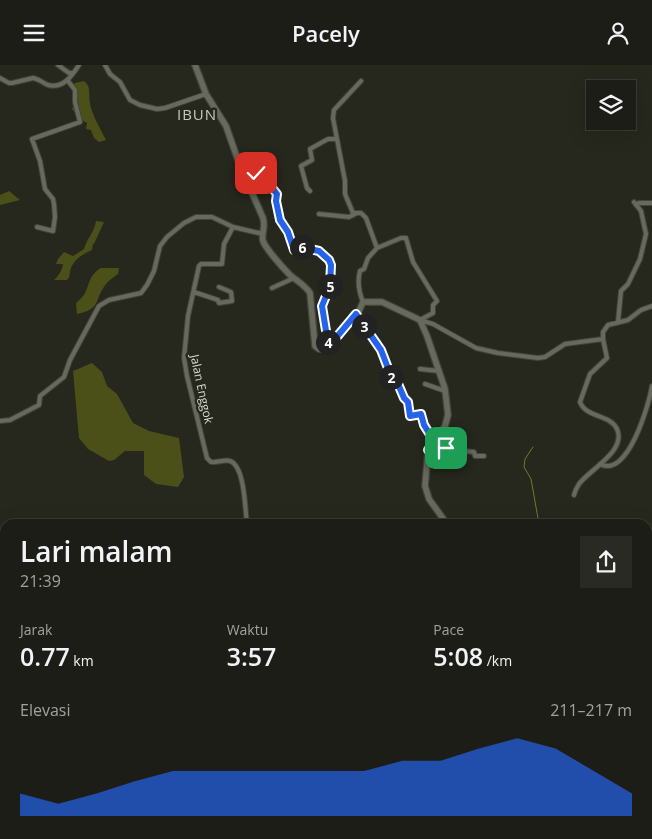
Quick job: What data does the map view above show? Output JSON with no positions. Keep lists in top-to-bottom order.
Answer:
{
  "streets": {
    "street": ["Jalan Enggok"]
  },
  "districts": ["IBUN"],
  "page": {
    "header": "Pacely",
    "pins": [
      "6",
      "5",
      "3",
      "4",
      "2"
    ],
    "heading": ["Lari malam", "21:39"],
    "stats": [
      ["Jarak", "0.77 km"],
      ["Waktu", "3:57"],
      ["Pace", "5:08 /km"]
    ],
    "chart": ["Elevasi", "211–217 m"]
  }
}
